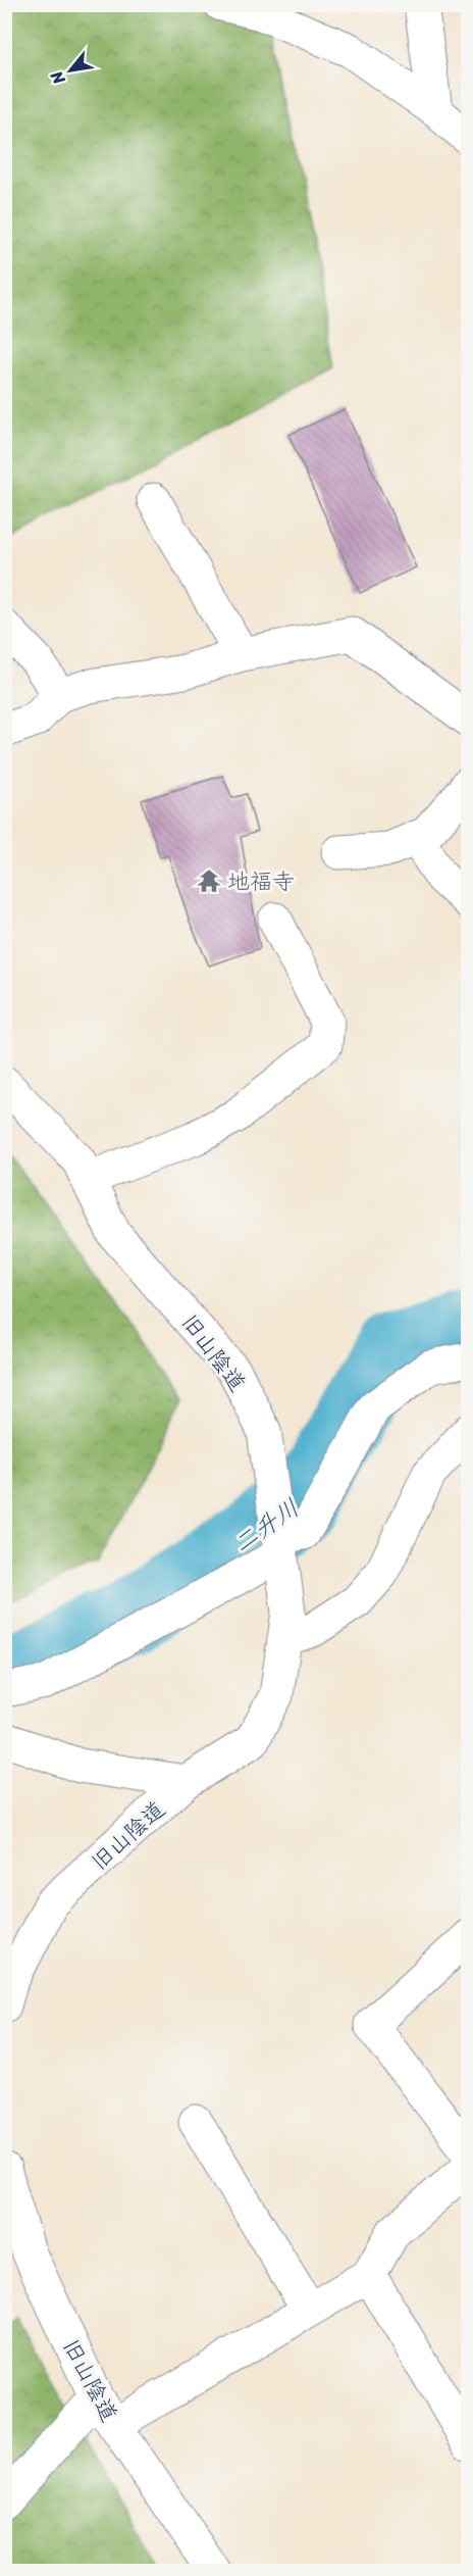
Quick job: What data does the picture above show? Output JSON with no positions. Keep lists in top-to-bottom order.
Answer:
{
  "streets": {
    "street": ["旧山陰道"]
  },
  "water": ["二升川"],
  "places": {
    "temple": ["地福寺"]
  },
  "north": "bottom left"
}
